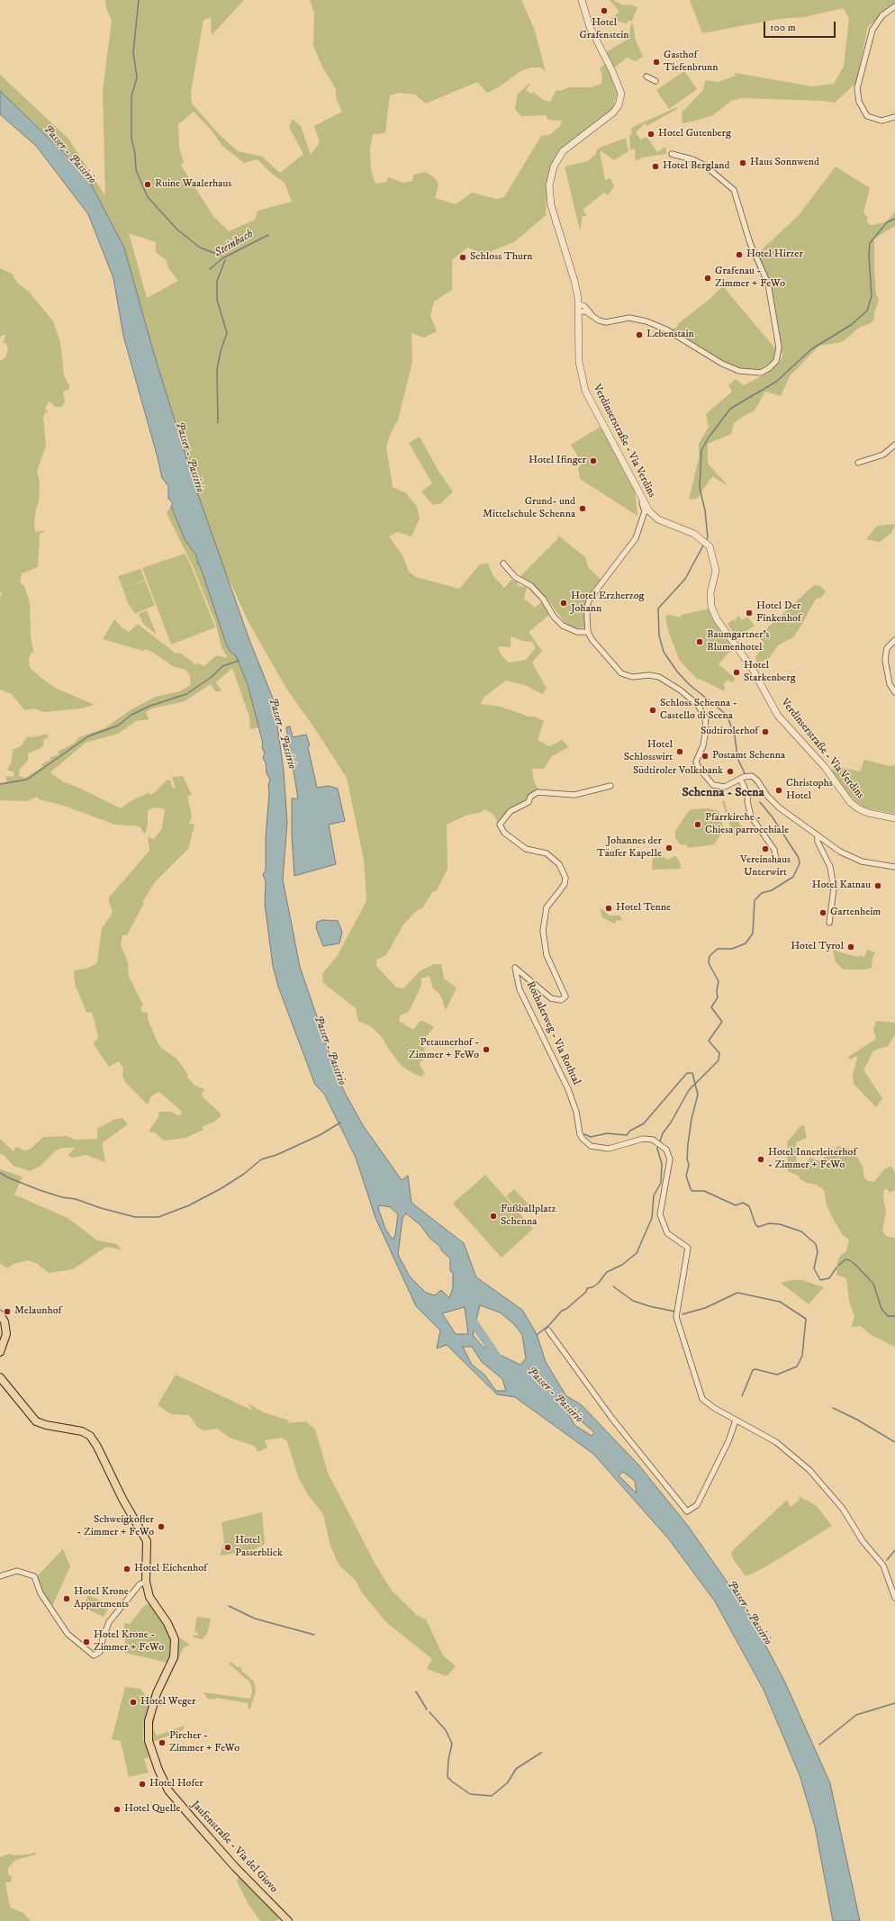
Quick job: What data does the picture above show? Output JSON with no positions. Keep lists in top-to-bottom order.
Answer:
{
  "streets": {
    "main road": ["Jaufenstraße - Via del Giovo"],
    "street": ["Verdinserstraße - Via Verdins", "Rothalerweg - Via Rothtal"]
  },
  "districts": ["Schenna - Scena"],
  "water": ["Passer - Passirio", "Steinbach"],
  "places": [
    "Hotel Grafenstein",
    "Gasthof Tiefenbrunn",
    "Hotel Gutenberg",
    "Haus Sonnwend",
    "Hotel Bergland",
    "Ruine Waalerhaus",
    "Hotel Hirzer",
    "Schloss Thurn",
    "Grafenau - Zimmer + FeWo",
    "Lebenstain",
    "Hotel Ifinger",
    "Grund- und Mittelschule Schenna",
    "Hotel Erzherzog Johann",
    "Hotel Der Finkenhof",
    "Baumgartner's Blumenhotel",
    "Hotel Starkenberg",
    "Schloss Schenna - Castello di Scena",
    "Südtirolerhof",
    "Hotel Schlosswirt",
    "Postamt Schenna",
    "Südtiroler Volksbank",
    "Christophs Hotel",
    "Pfarrkirche - Chiesa parrocchiale",
    "Johannes der Täufer Kapelle",
    "Vereinshaus Unterwirt",
    "Hotel Katnau",
    "Hotel Tenne",
    "Gartenheim",
    "Hotel Tyrol",
    "Petaunerhof - Zimmer + FeWo",
    "Hotel Innerleiterhof - Zimmer + FeWo",
    "Fußballplatz Schenna",
    "Melaunhof",
    "Schweigkofler - Zimmer + FeWo",
    "Hotel Passerblick",
    "Hotel Eichenhof",
    "Hotel Krone Appartments",
    "Hotel Krone - Zimmer + FeWo",
    "Hotel Weger",
    "Pircher - Zimmer + FeWo",
    "Hotel Hofer",
    "Hotel Quelle"
  ],
  "scale_bar": "100 m"
}
